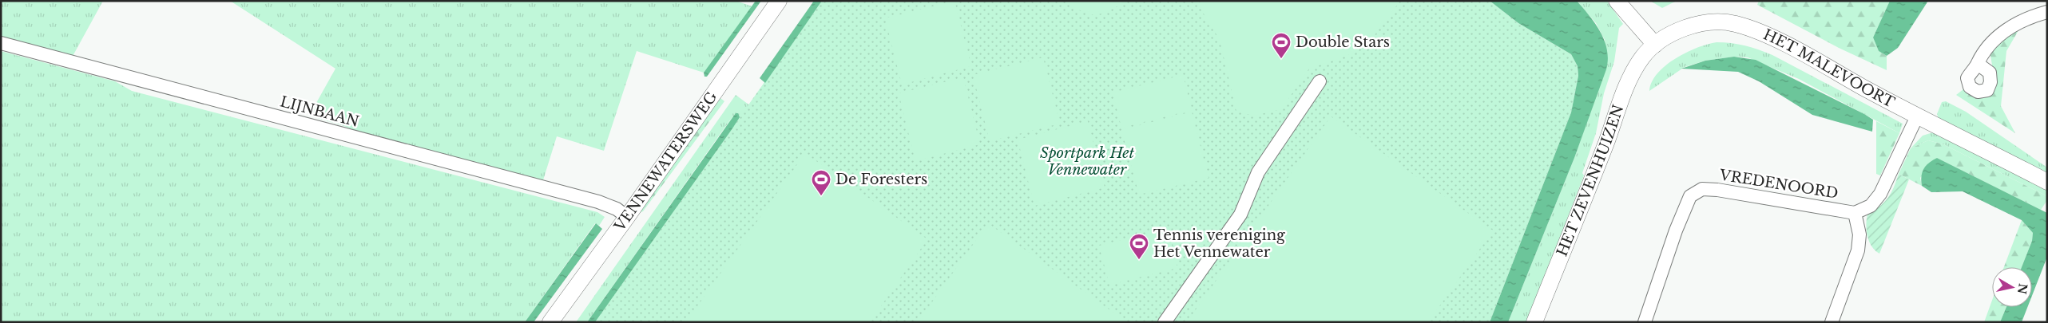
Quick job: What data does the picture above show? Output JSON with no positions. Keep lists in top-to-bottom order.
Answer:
{
  "streets": {
    "street": [
      "HET MALEVOORT",
      "LIJNBAAN",
      "VENNEWATERSWEG",
      "HET ZEVENHUIZEN",
      "VREDENOORD"
    ]
  },
  "crossings": [
    ["HET MALEVOORT", "HET ZEVENHUIZEN"],
    ["LIJNBAAN", "VENNEWATERSWEG"]
  ],
  "parks": ["Sportpark Het Vennewater"],
  "places": {
    "sports": ["Double Stars", "De Foresters", "Tennis vereniging Het Vennewater"]
  },
  "north": "right"
}
